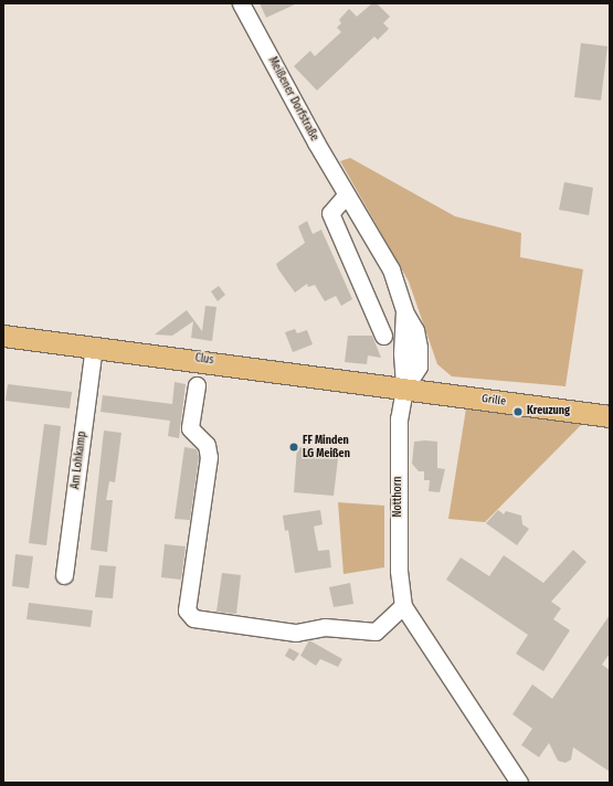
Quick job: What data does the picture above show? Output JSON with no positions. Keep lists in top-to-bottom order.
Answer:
{
  "streets": {
    "main road": ["Clus", "Grille"],
    "street": ["Meißener Dorfstraße", "Am Lohkamp", "Notthorn"]
  },
  "crossings": [
    ["Meißener Dorfstraße", "Clus"],
    ["Meißener Dorfstraße", "Grille"],
    ["Meißener Dorfstraße", "Notthorn"],
    ["Clus", "Grille"],
    ["Clus", "Am Lohkamp"],
    ["Clus", "Notthorn"],
    ["Grille", "Notthorn"]
  ],
  "places": ["Kreuzung", "FF Minden LG Meißen"]
}
